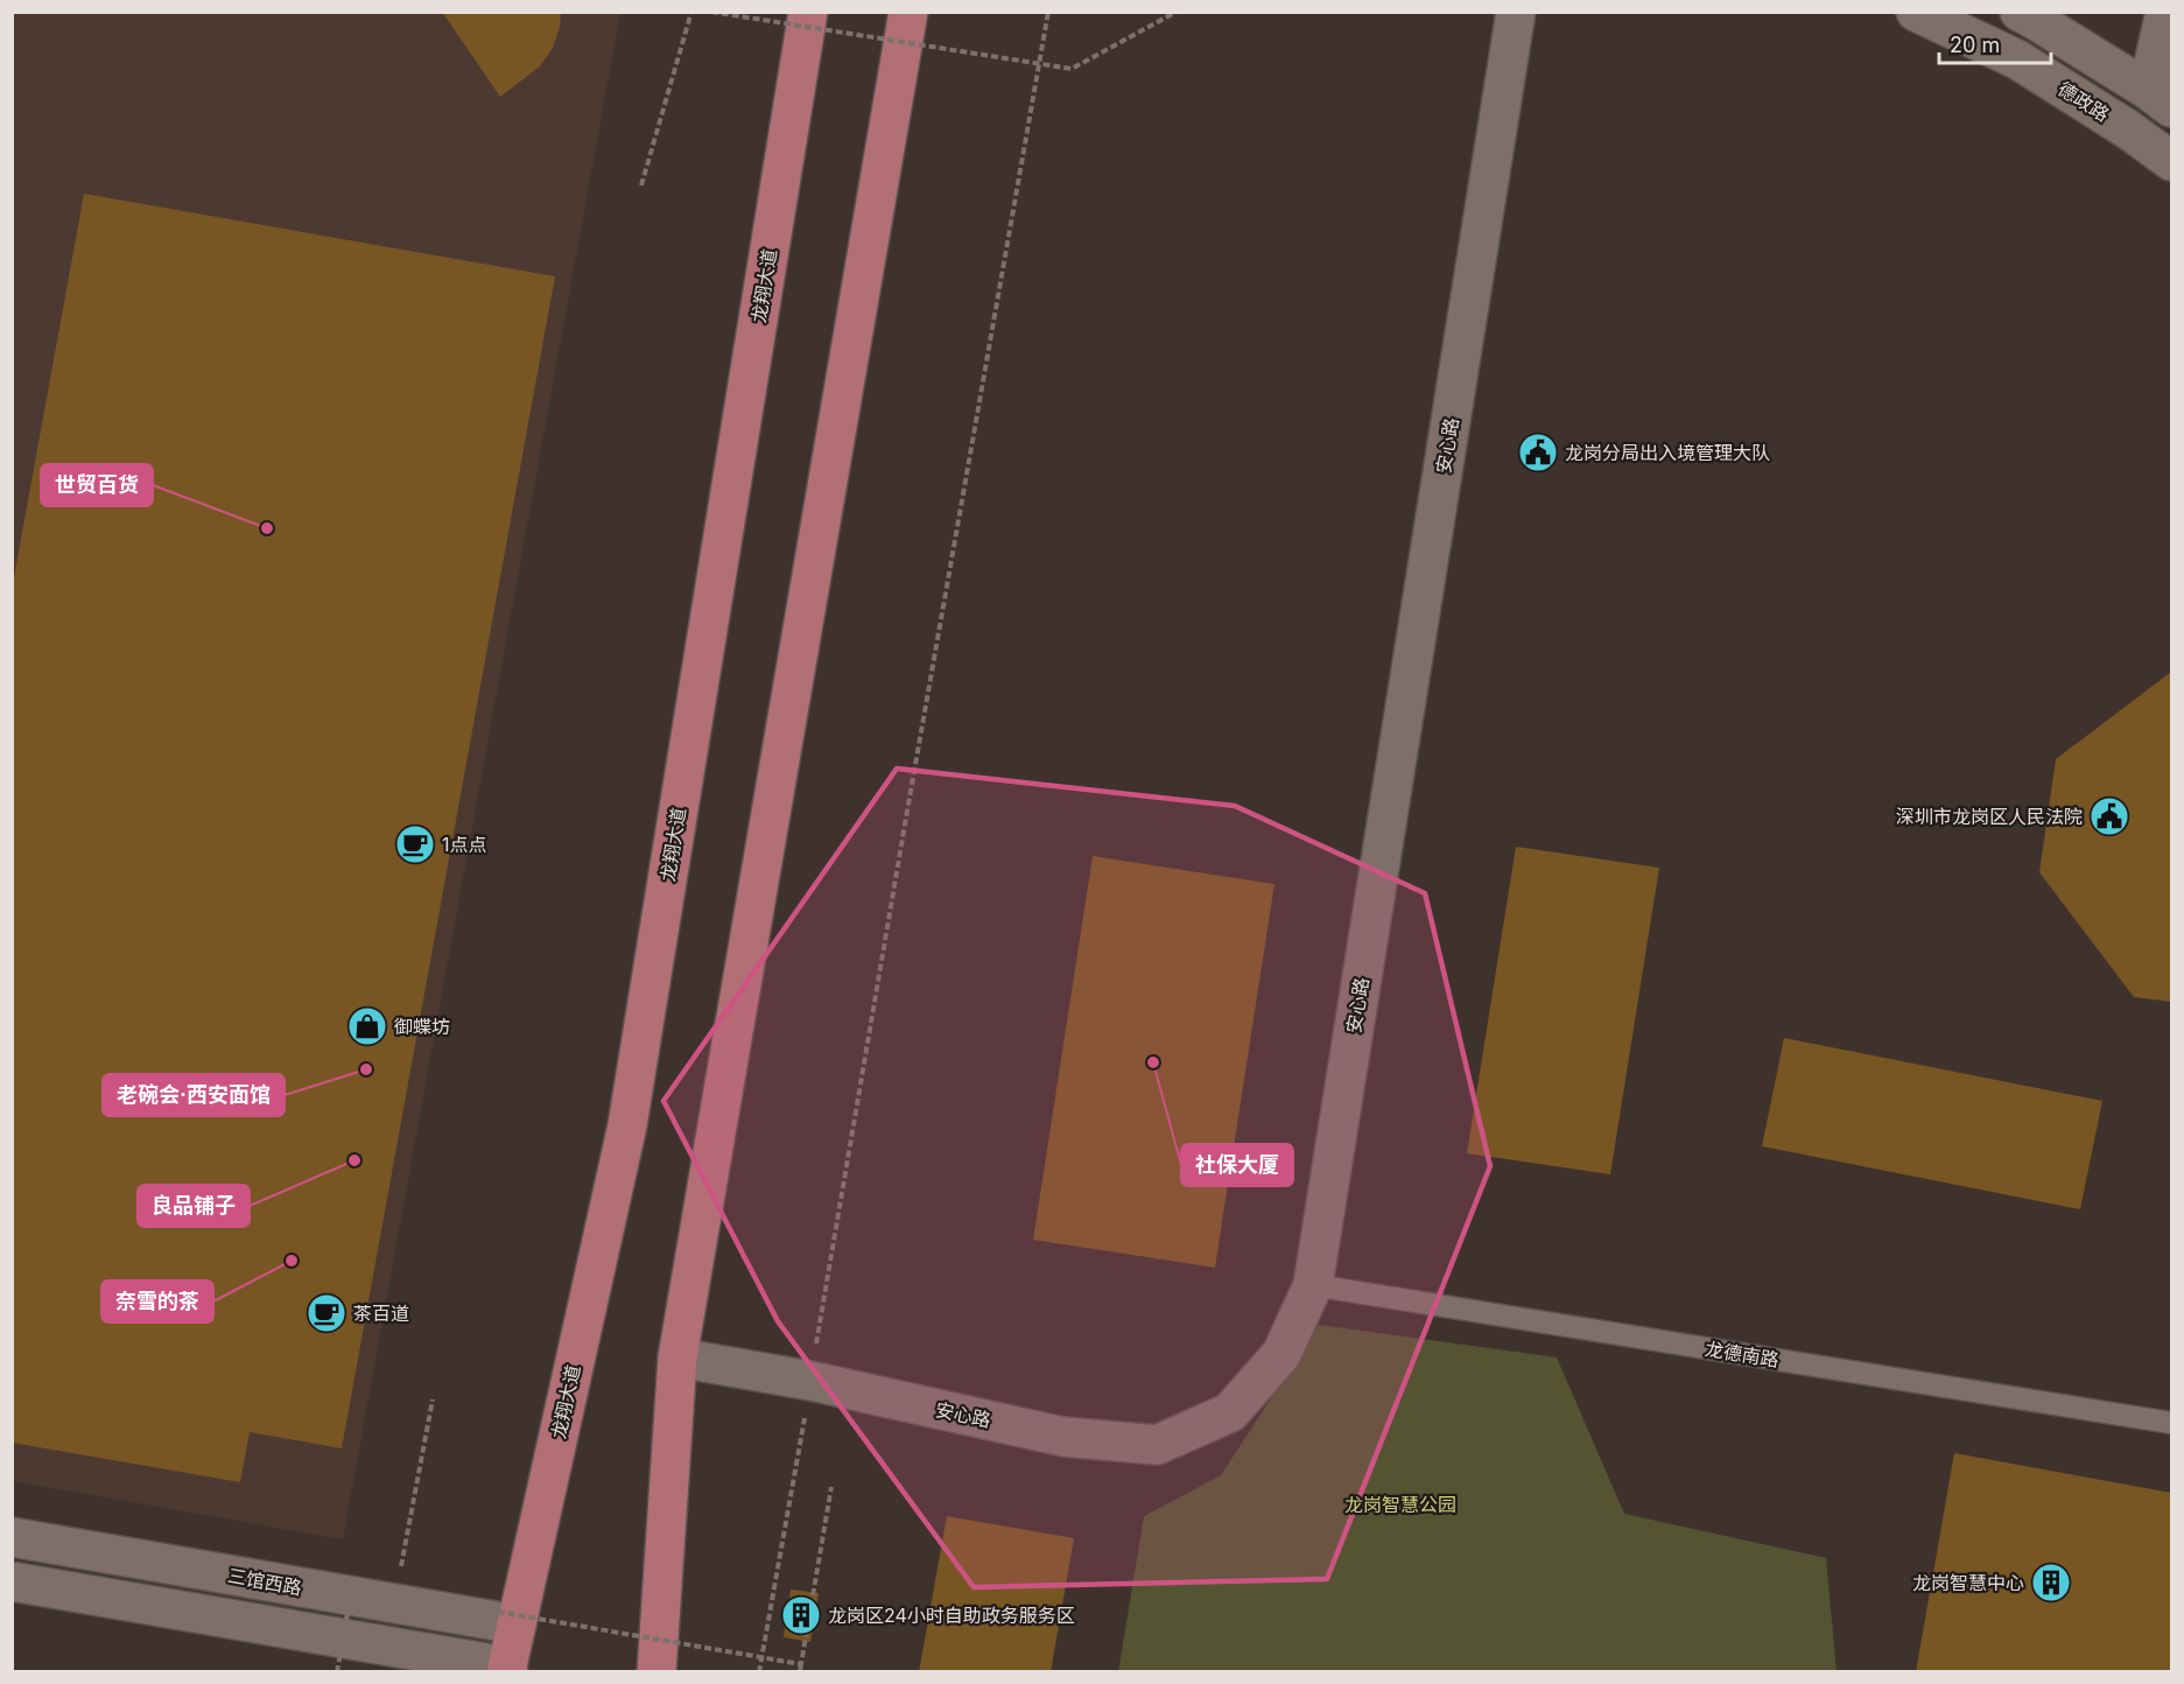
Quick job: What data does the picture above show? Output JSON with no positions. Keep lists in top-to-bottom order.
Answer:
{
  "streets": {
    "main road": ["龙翔大道"],
    "street": ["德政路", "安心路", "三馆西路"],
    "lane": ["龙德南路"]
  },
  "crossings": [
    ["龙翔大道", "三馆西路"],
    ["安心路", "龙德南路"]
  ],
  "parks": ["龙岗智慧公园"],
  "places": {
    "public building": ["龙岗分局出入境管理大队", "深圳市龙岗区人民法院"],
    "other": [
      "世贸百货",
      "社保大厦",
      "老碗会·西安面馆",
      "良品铺子",
      "奈雪的茶"
    ],
    "cafe": ["1点点", "茶百道"],
    "shop": ["御蝶坊"],
    "building": ["龙岗智慧中心", "龙岗区24小时自助政务服务区"]
  },
  "scale_bar": "20 m"
}
